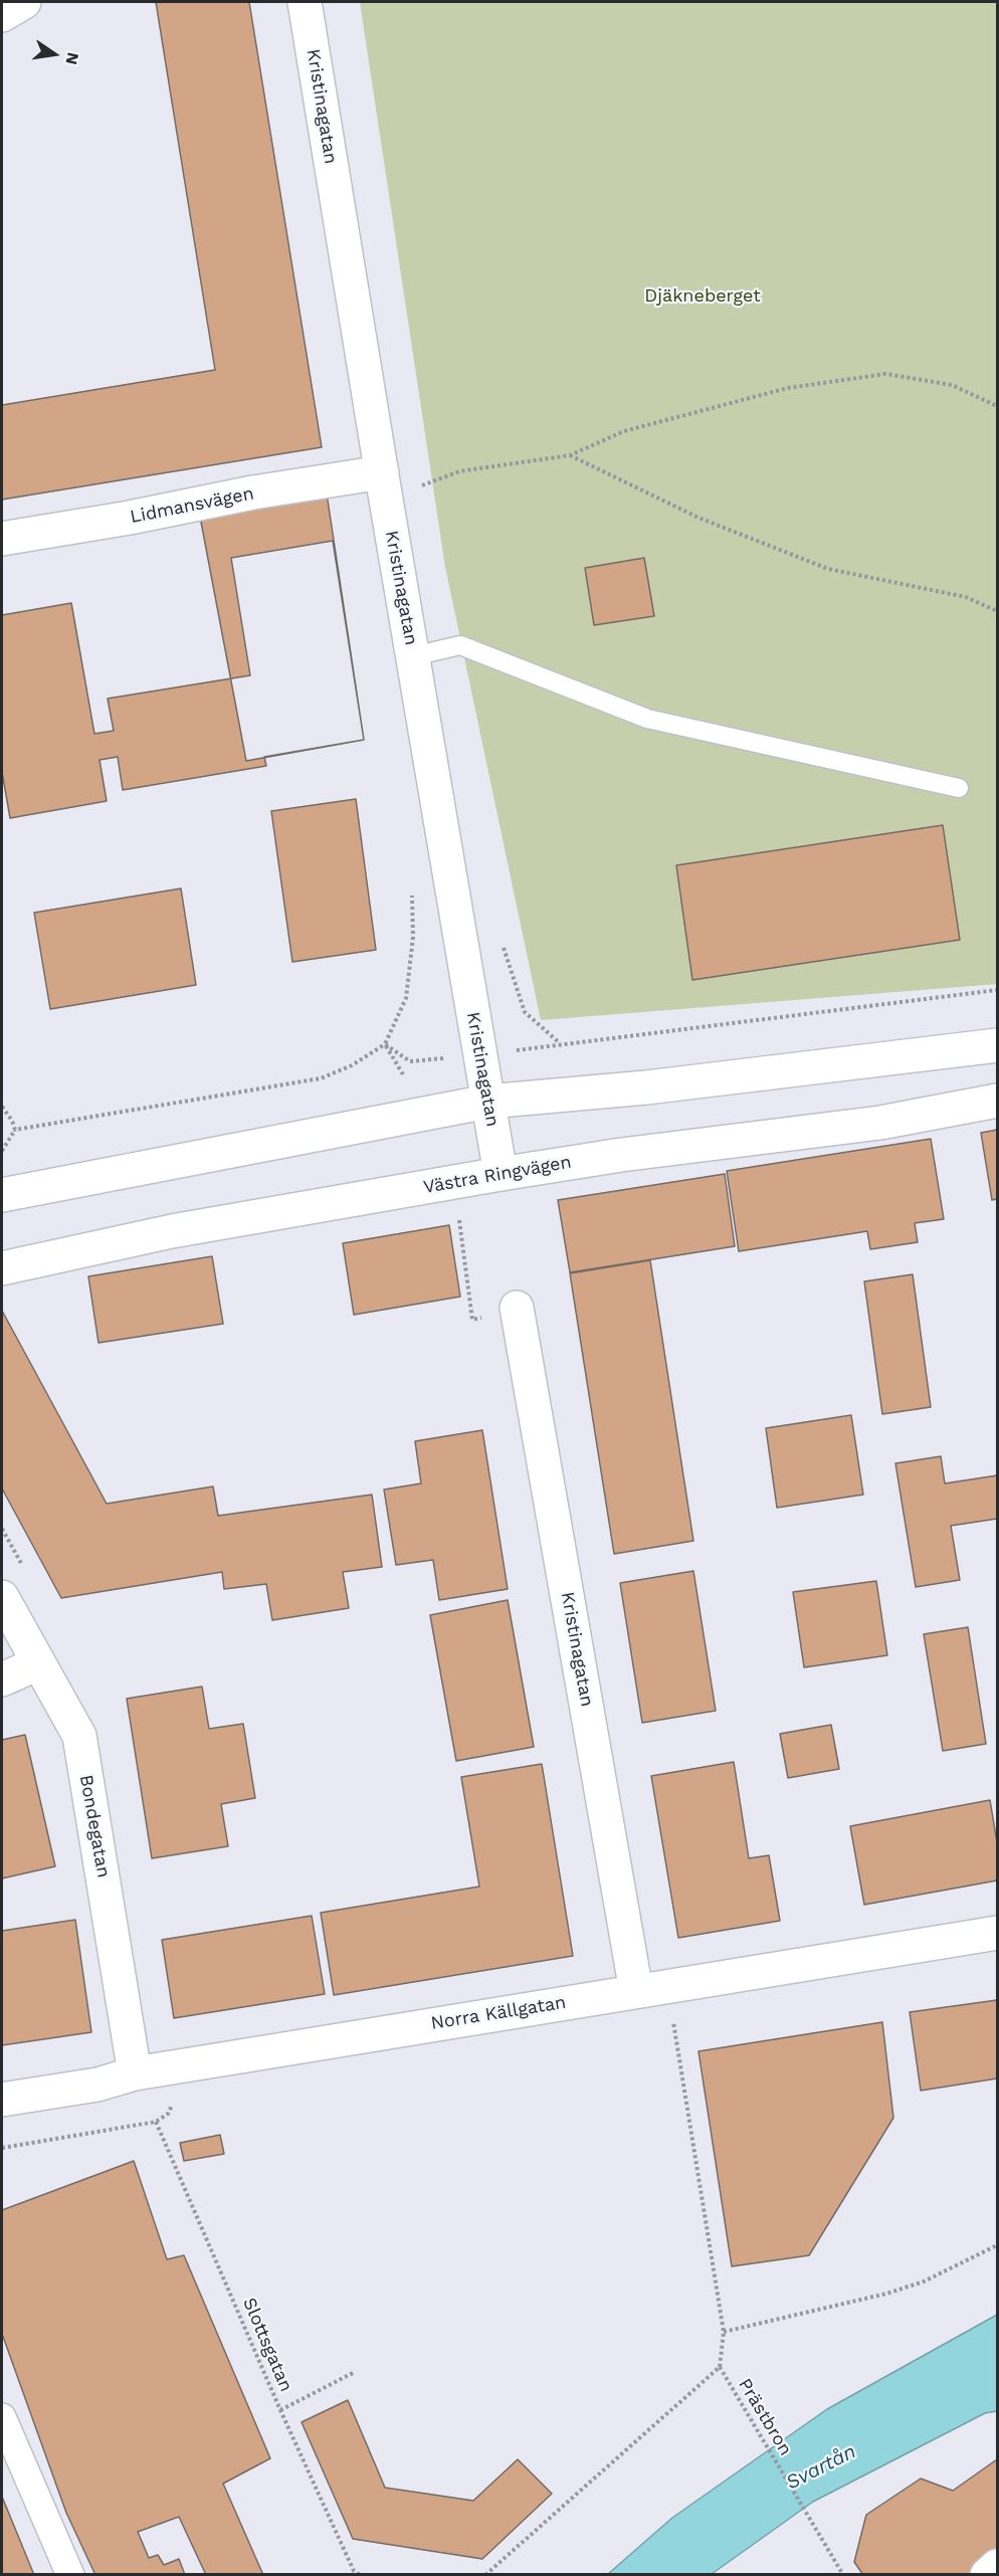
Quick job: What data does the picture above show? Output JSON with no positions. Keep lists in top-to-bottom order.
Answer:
{
  "streets": {
    "street": [
      "Kristinagatan",
      "Lidmansvägen",
      "Västra Ringvägen",
      "Bondegatan",
      "Norra Källgatan"
    ],
    "path": ["Slottsgatan", "Prästbron"]
  },
  "crossings": [
    ["Kristinagatan", "Lidmansvägen"],
    ["Kristinagatan", "Västra Ringvägen"],
    ["Kristinagatan", "Norra Källgatan"],
    ["Bondegatan", "Norra Källgatan"]
  ],
  "water": ["Svartån"],
  "parks": ["Djäkneberget"],
  "north": "right"
}
